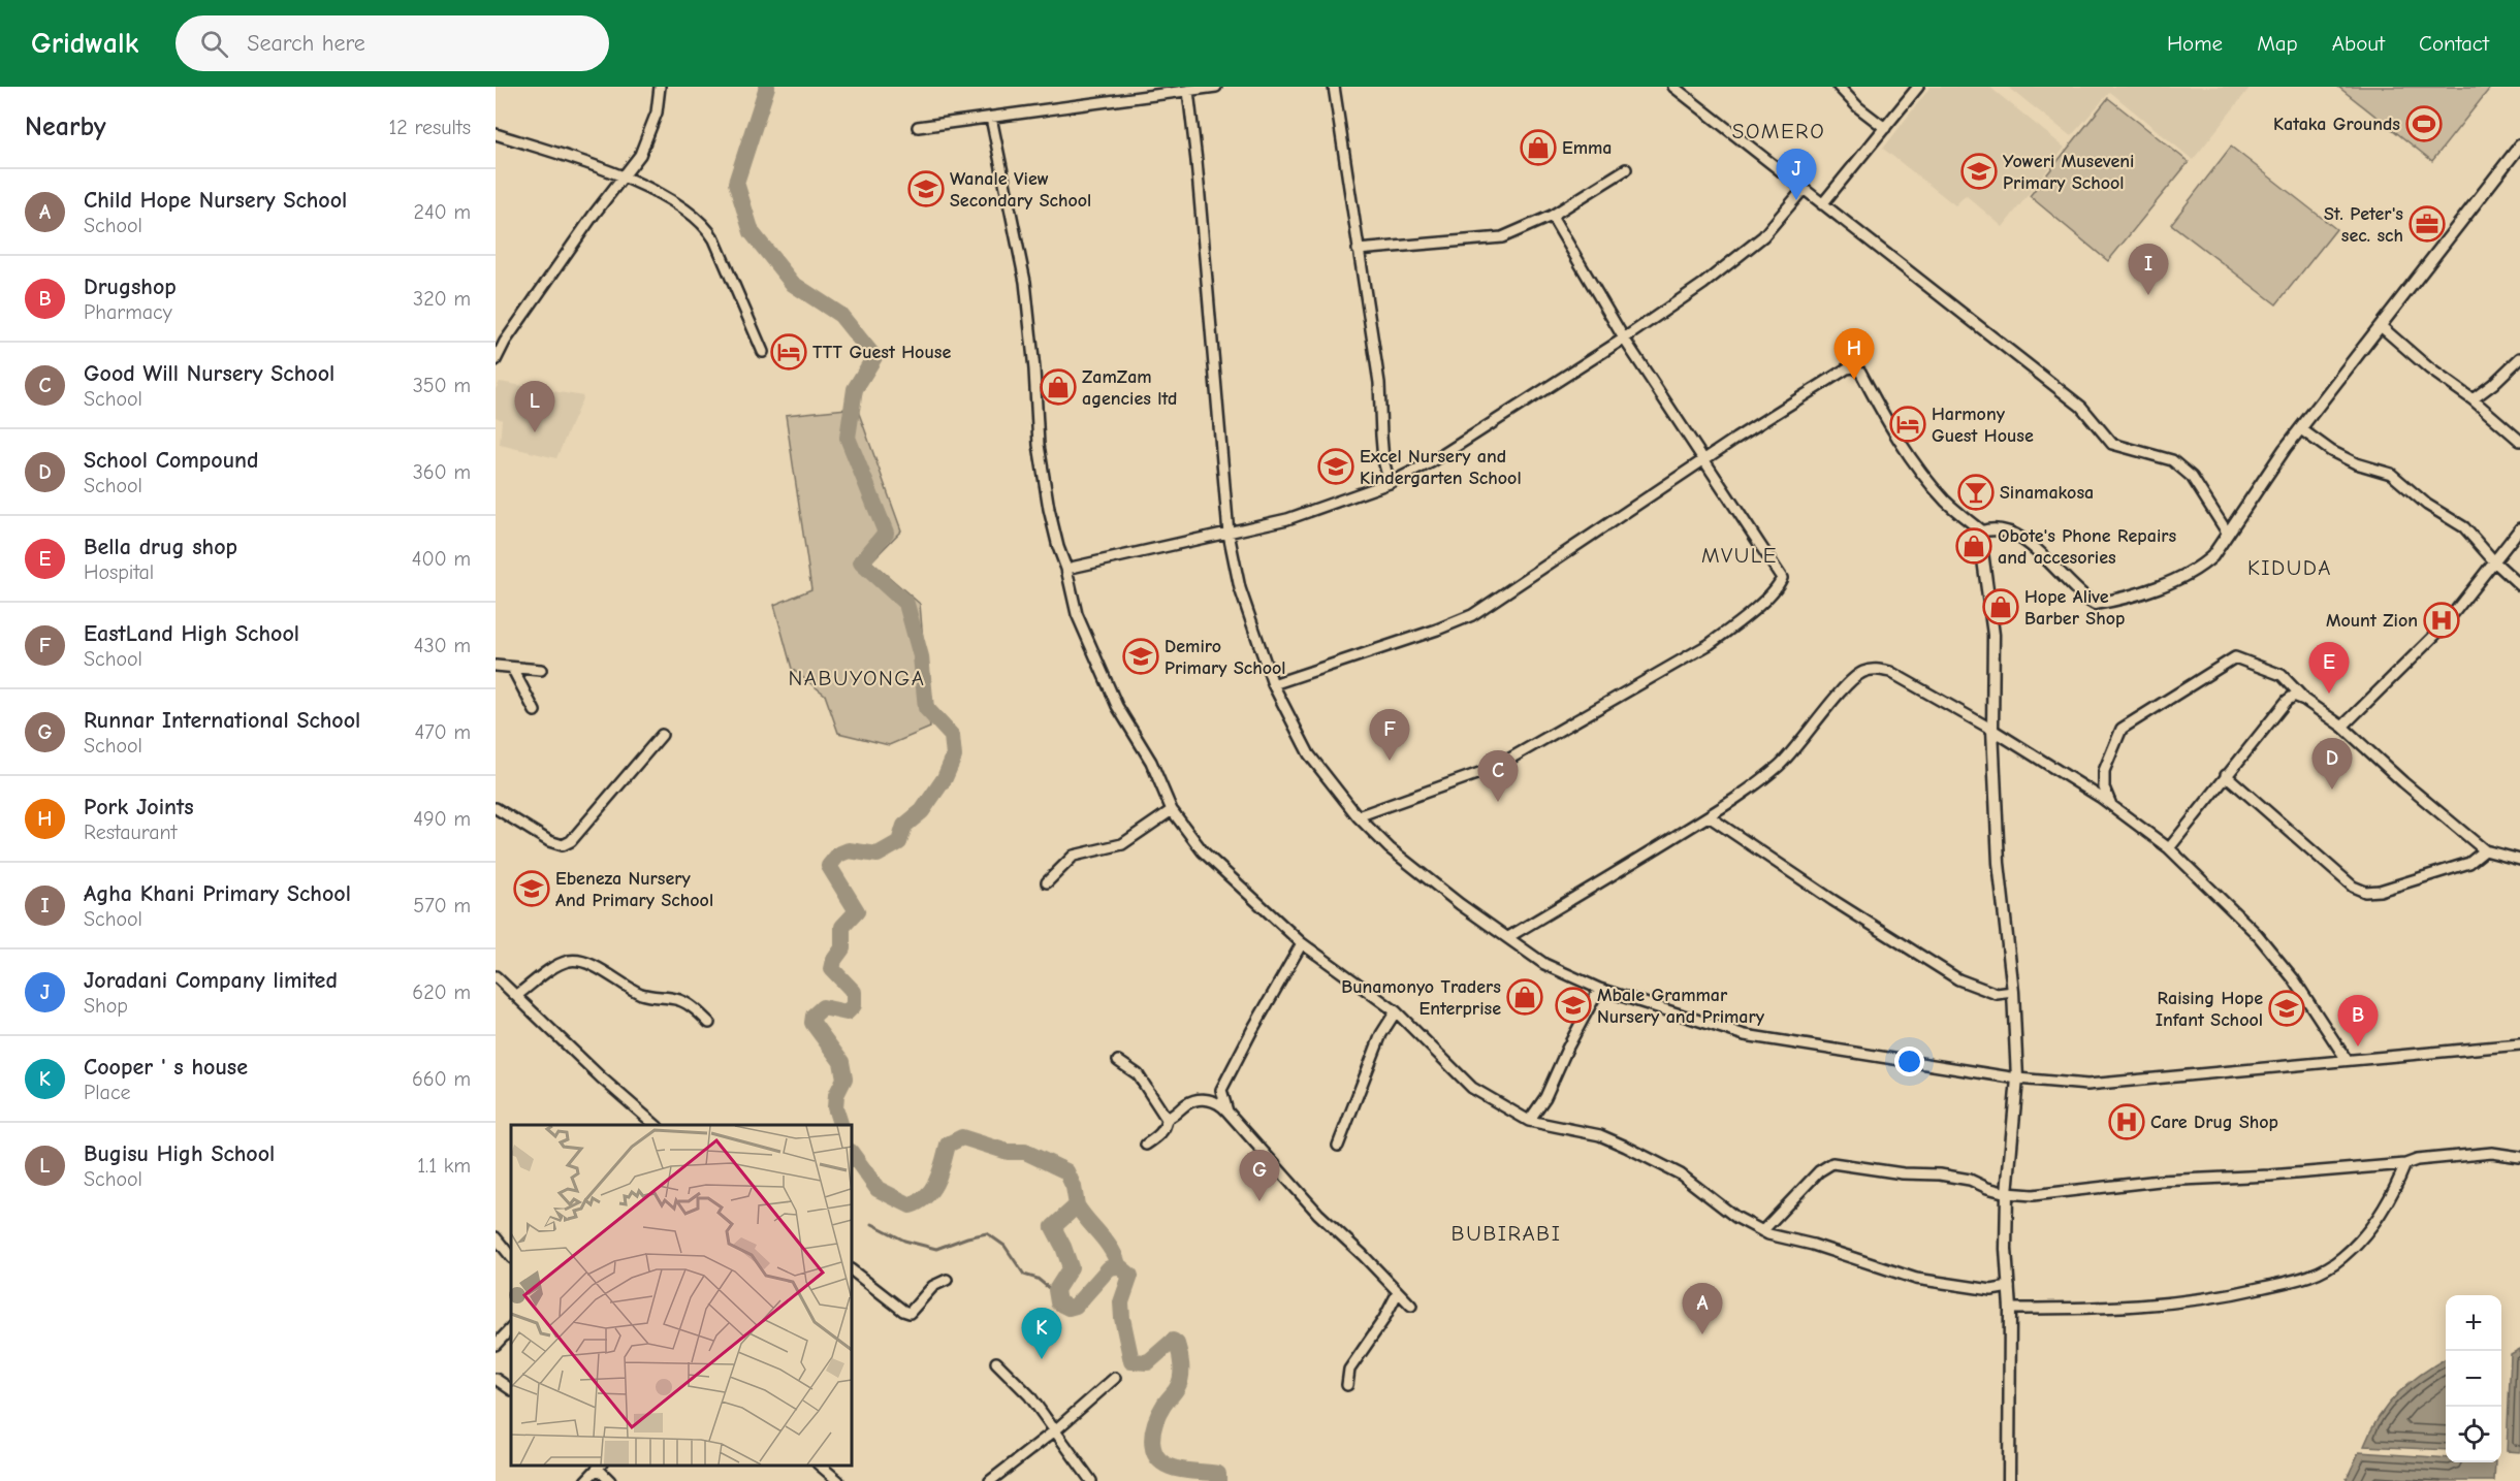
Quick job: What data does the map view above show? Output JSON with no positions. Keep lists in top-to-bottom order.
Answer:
{
  "districts": [
    "SOMERO",
    "MVULE",
    "KIDUDA",
    "NABUYONGA",
    "BUBIRABI"
  ],
  "places": {
    "sports": ["Kataka Grounds"],
    "shop": [
      "Emma",
      "ZamZam agencies ltd",
      "Obote's Phone Repairs and accesories",
      "Hope Alive Barber Shop",
      "Bunamonyo Traders Enterprise"
    ],
    "school or university": [
      "Yoweri Museveni Primary School",
      "Wanale View Secondary School",
      "Excel Nursery and Kindergarten School",
      "Demiro Primary School",
      "Ebeneza Nursery And Primary School",
      "Mbale Grammar Nursery and Primary",
      "Raising Hope Infant School"
    ],
    "office": ["St. Peter's sec. sch"],
    "hotel": ["TTT Guest House", "Harmony Guest House"],
    "bar": ["Sinamakosa"],
    "hospital": ["Mount Zion", "Care Drug Shop"]
  },
  "page": {
    "header": "Gridwalk",
    "search": "Search here",
    "nav": [
      "Home",
      "Map",
      "About",
      "Contact"
    ],
    "heading": ["Nearby", "12 results"],
    "pins": [
      "J",
      "I",
      "H",
      "L",
      "E",
      "F",
      "D",
      "C",
      "B",
      "G",
      "A",
      "K"
    ],
    "list": [
      {
        "mark": "A",
        "name": "Child Hope Nursery School",
        "note": "School",
        "value": "240 m"
      },
      {
        "mark": "B",
        "name": "Drugshop",
        "note": "Pharmacy",
        "value": "320 m"
      },
      {
        "mark": "C",
        "name": "Good Will Nursery School",
        "note": "School",
        "value": "350 m"
      },
      {
        "mark": "D",
        "name": "School Compound",
        "note": "School",
        "value": "360 m"
      },
      {
        "mark": "E",
        "name": "Bella drug shop",
        "note": "Hospital",
        "value": "400 m"
      },
      {
        "mark": "F",
        "name": "EastLand High School",
        "note": "School",
        "value": "430 m"
      },
      {
        "mark": "G",
        "name": "Runnar International School",
        "note": "School",
        "value": "470 m"
      },
      {
        "mark": "H",
        "name": "Pork Joints",
        "note": "Restaurant",
        "value": "490 m"
      },
      {
        "mark": "I",
        "name": "Agha Khani Primary School",
        "note": "School",
        "value": "570 m"
      },
      {
        "mark": "J",
        "name": "Joradani Company limited",
        "note": "Shop",
        "value": "620 m"
      },
      {
        "mark": "K",
        "name": "Cooper ' s house",
        "note": "Place",
        "value": "660 m"
      },
      {
        "mark": "L",
        "name": "Bugisu High School",
        "note": "School",
        "value": "1.1 km"
      }
    ],
    "map_buttons": ["+", "−"]
  }
}
